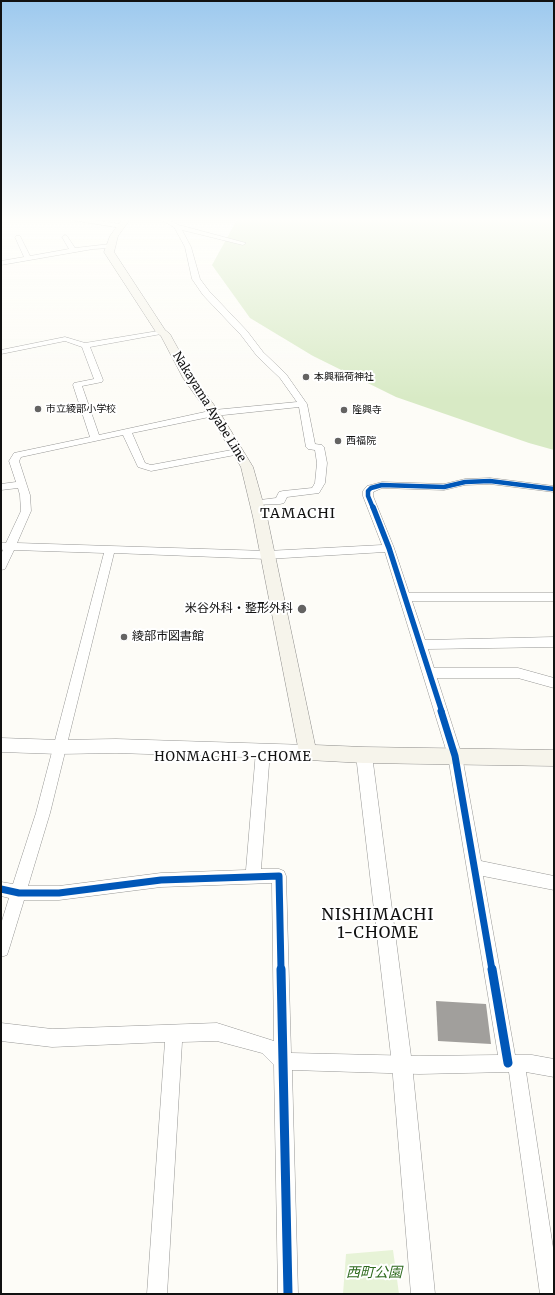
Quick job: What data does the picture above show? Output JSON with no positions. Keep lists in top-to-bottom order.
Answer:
{
  "streets": {
    "main road": ["Nakayama Ayabe Line"]
  },
  "districts": ["TAMACHI", "HONMACHI 3-CHOME", "NISHIMACHI 1-CHOME"],
  "parks": ["西町公園"],
  "places": [
    "本興稲荷神社",
    "市立綾部小学校",
    "隆興寺",
    "西福院",
    "米谷外科・整形外科",
    "綾部市図書館"
  ]
}
